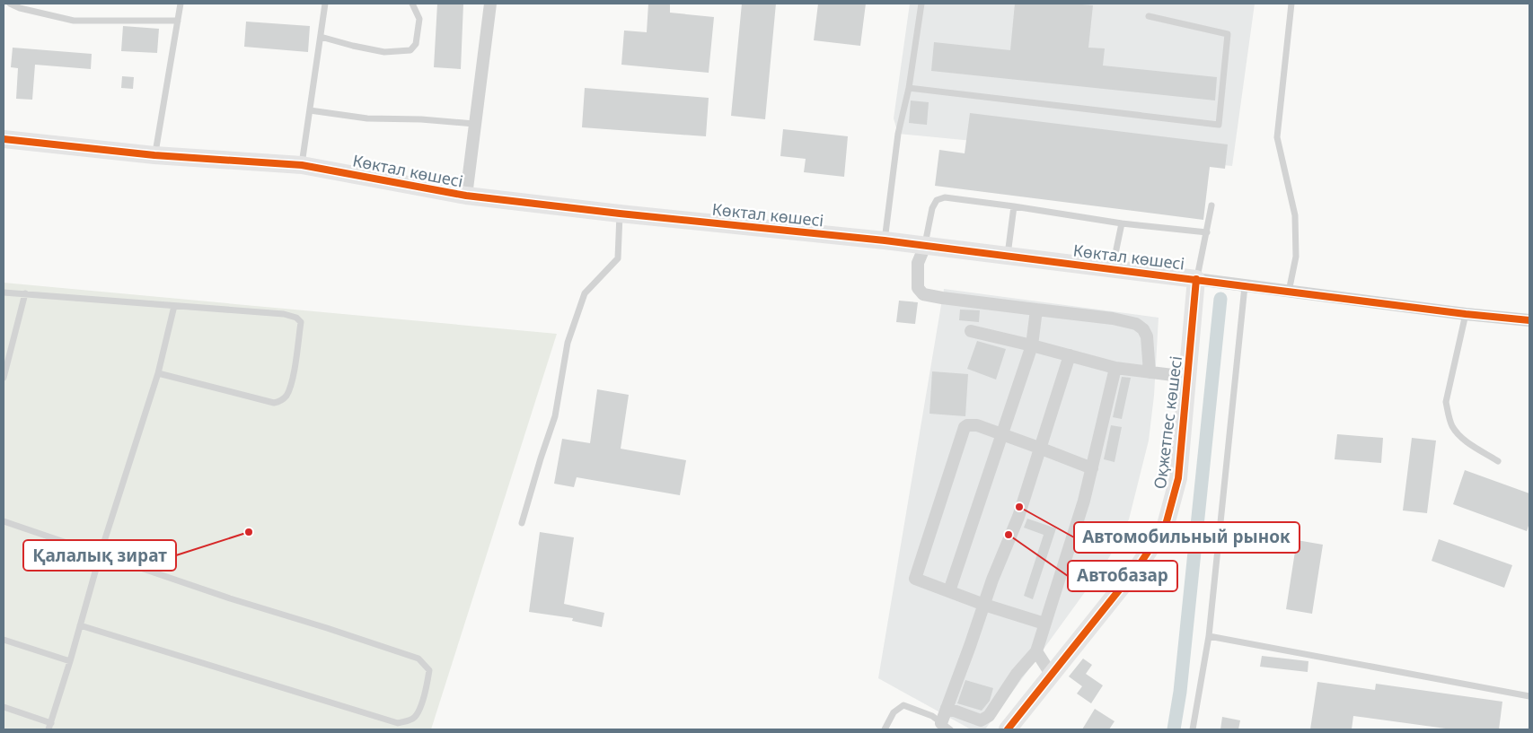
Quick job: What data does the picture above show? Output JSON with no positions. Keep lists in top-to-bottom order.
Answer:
{
  "streets": {
    "street": ["Көктал көшесі", "Оқжетпес көшесі"]
  },
  "crossings": [
    ["Көктал көшесі", "Оқжетпес көшесі"]
  ],
  "places": ["Автомобильный рынок", "Қалалық зират", "Автобазар"]
}
